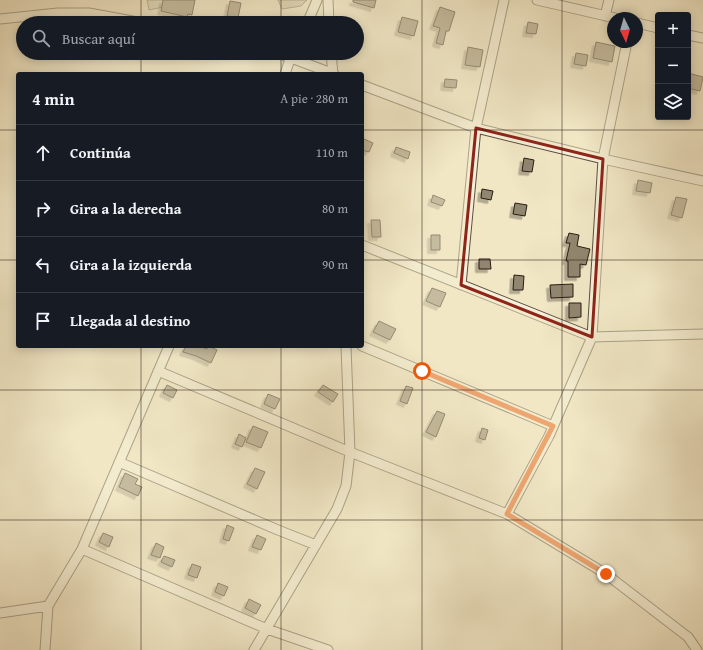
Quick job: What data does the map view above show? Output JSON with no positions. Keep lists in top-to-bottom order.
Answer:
{
  "north": "bottom",
  "page": {
    "map_buttons": ["+", "−"],
    "search": "Buscar aquí",
    "heading": ["4 min", "A pie · 280 m"],
    "list": [
      ["Continúa", "110 m"],
      ["Gira a la derecha", "80 m"],
      ["Gira a la izquierda", "90 m"],
      "Llegada al destino"
    ]
  }
}
